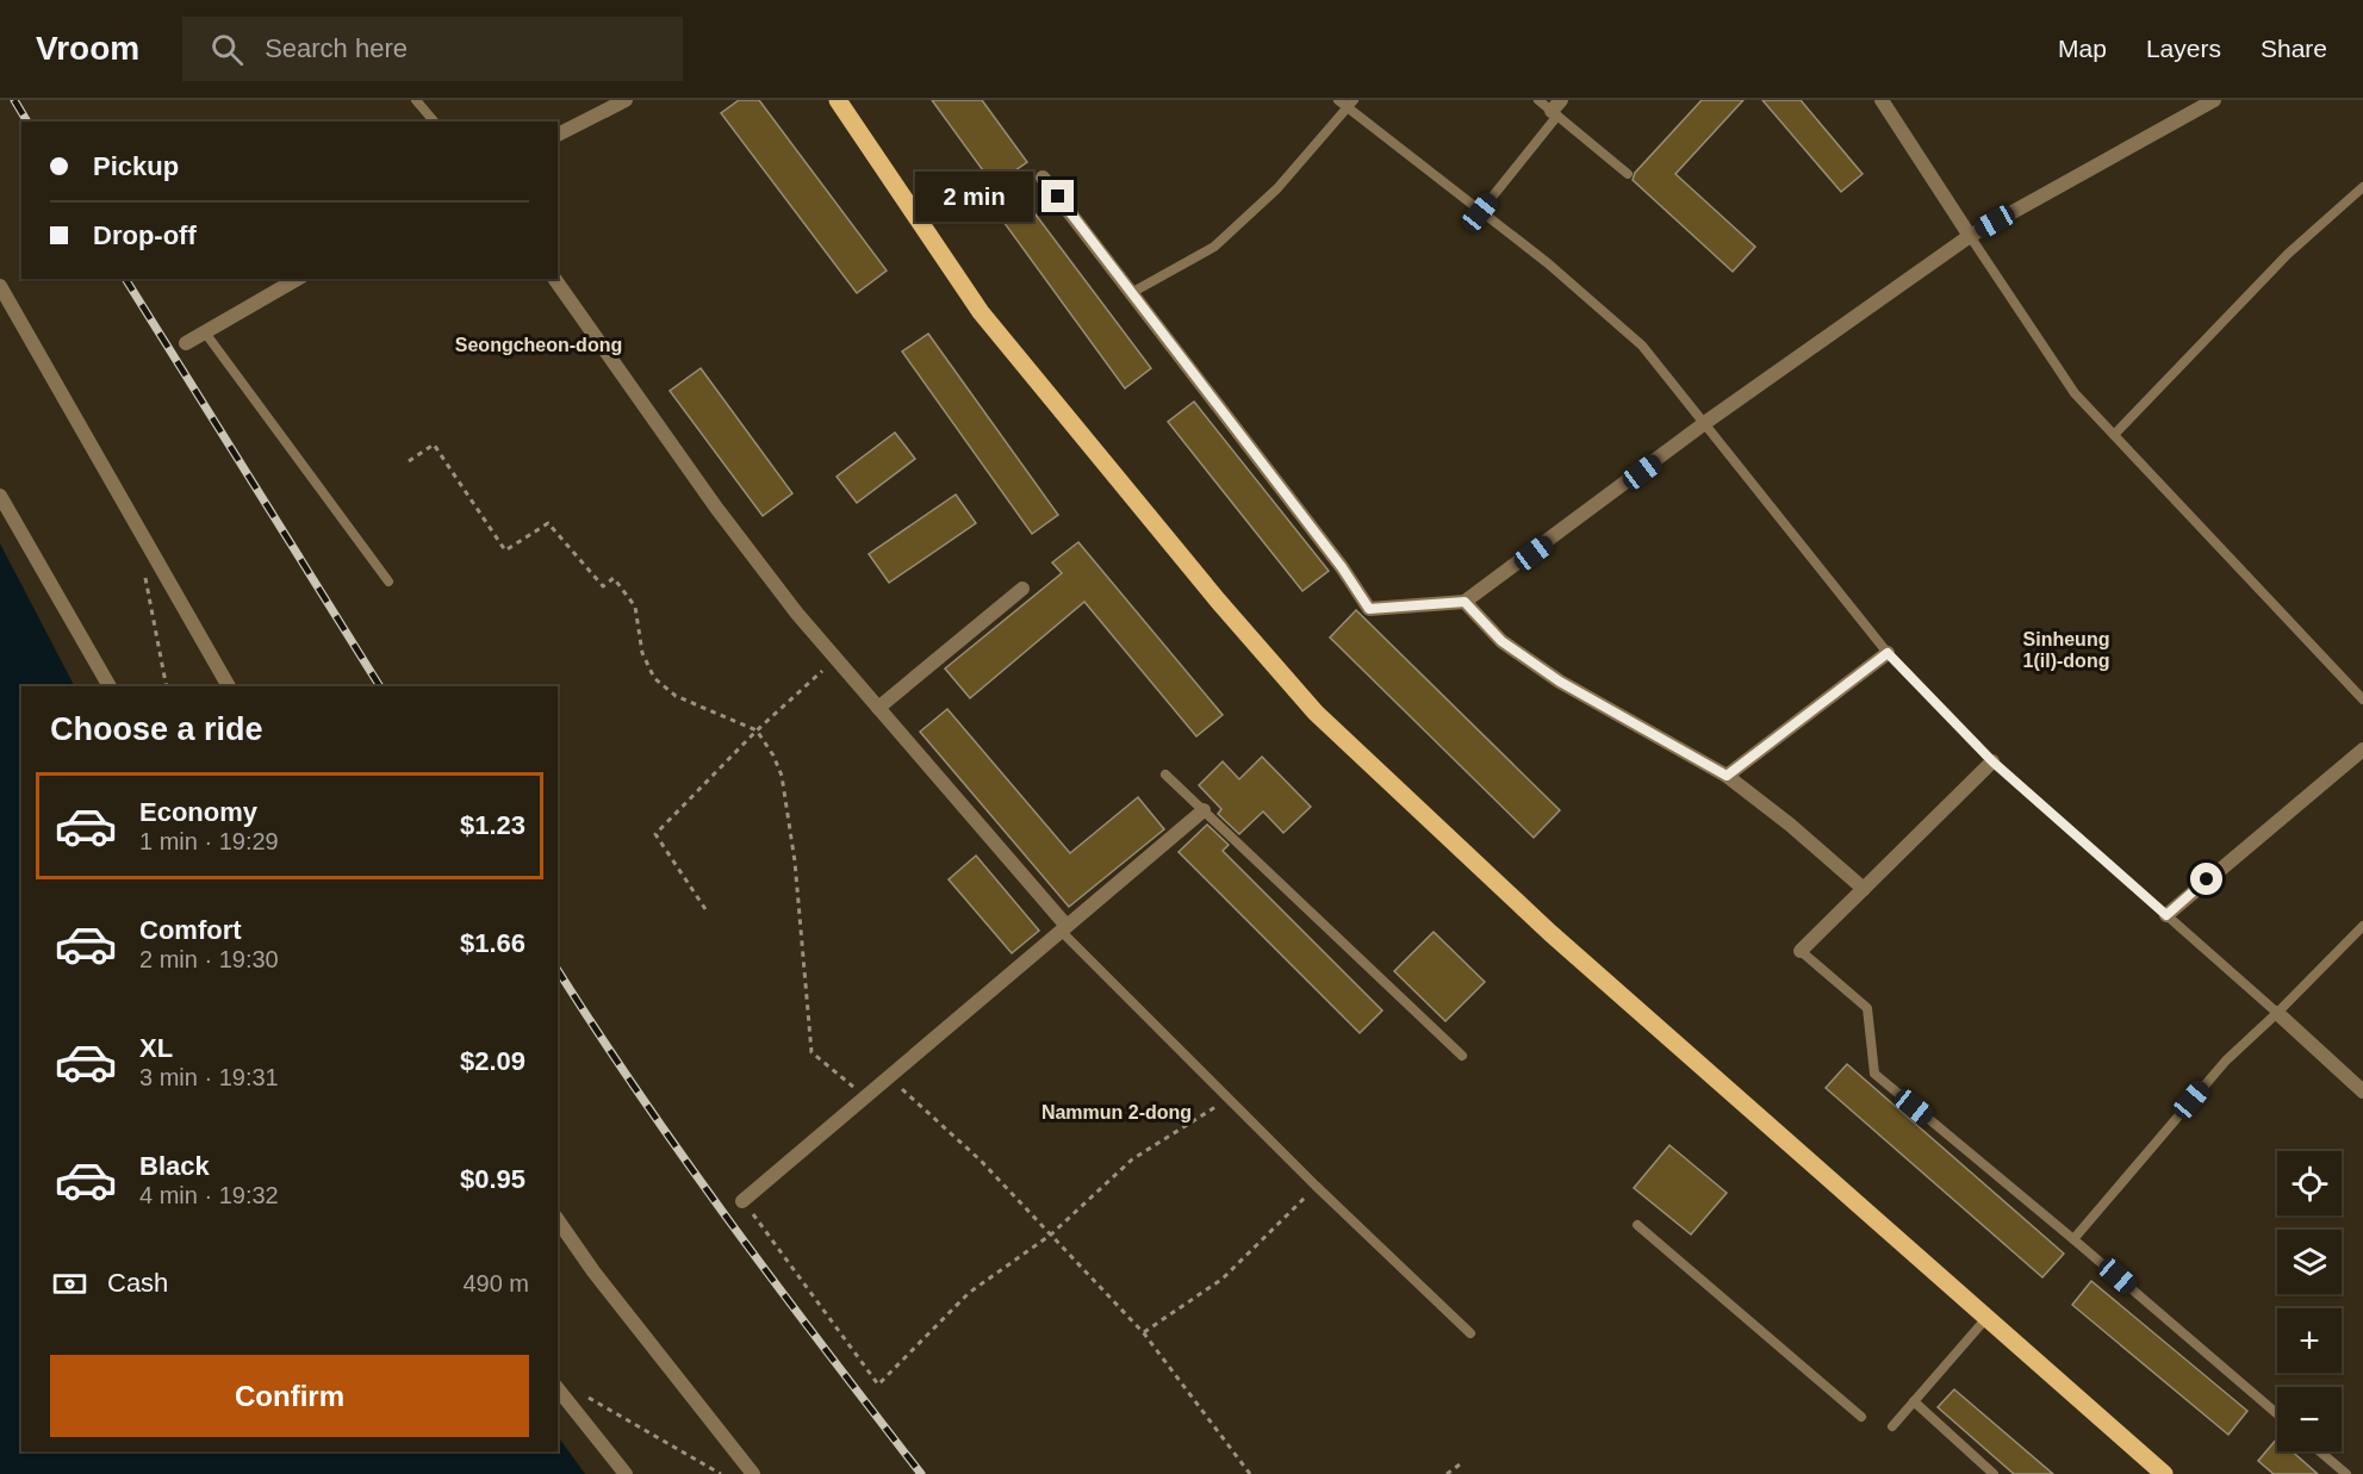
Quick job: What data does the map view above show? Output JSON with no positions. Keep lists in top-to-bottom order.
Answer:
{
  "districts": ["Seongcheon-dong", "Sinheung 1(il)-dong", "Nammun 2-dong"],
  "page": {
    "header": "Vroom",
    "search": "Search here",
    "nav": ["Map", "Layers", "Share"],
    "banner": ["Pickup", "Drop-off"],
    "bubble": "2 min",
    "heading": "Choose a ride",
    "list": [
      {
        "name": "Economy",
        "note": "1 min · 19:29",
        "value": "$1.23"
      },
      {
        "name": "Comfort",
        "note": "2 min · 19:30",
        "value": "$1.66"
      },
      {
        "name": "XL",
        "note": "3 min · 19:31",
        "value": "$2.09"
      },
      {
        "name": "Black",
        "note": "4 min · 19:32",
        "value": "$0.95"
      }
    ],
    "map_buttons": ["+", "−"],
    "pay": ["Cash", "490 m"],
    "buttons": "Confirm"
  }
}
